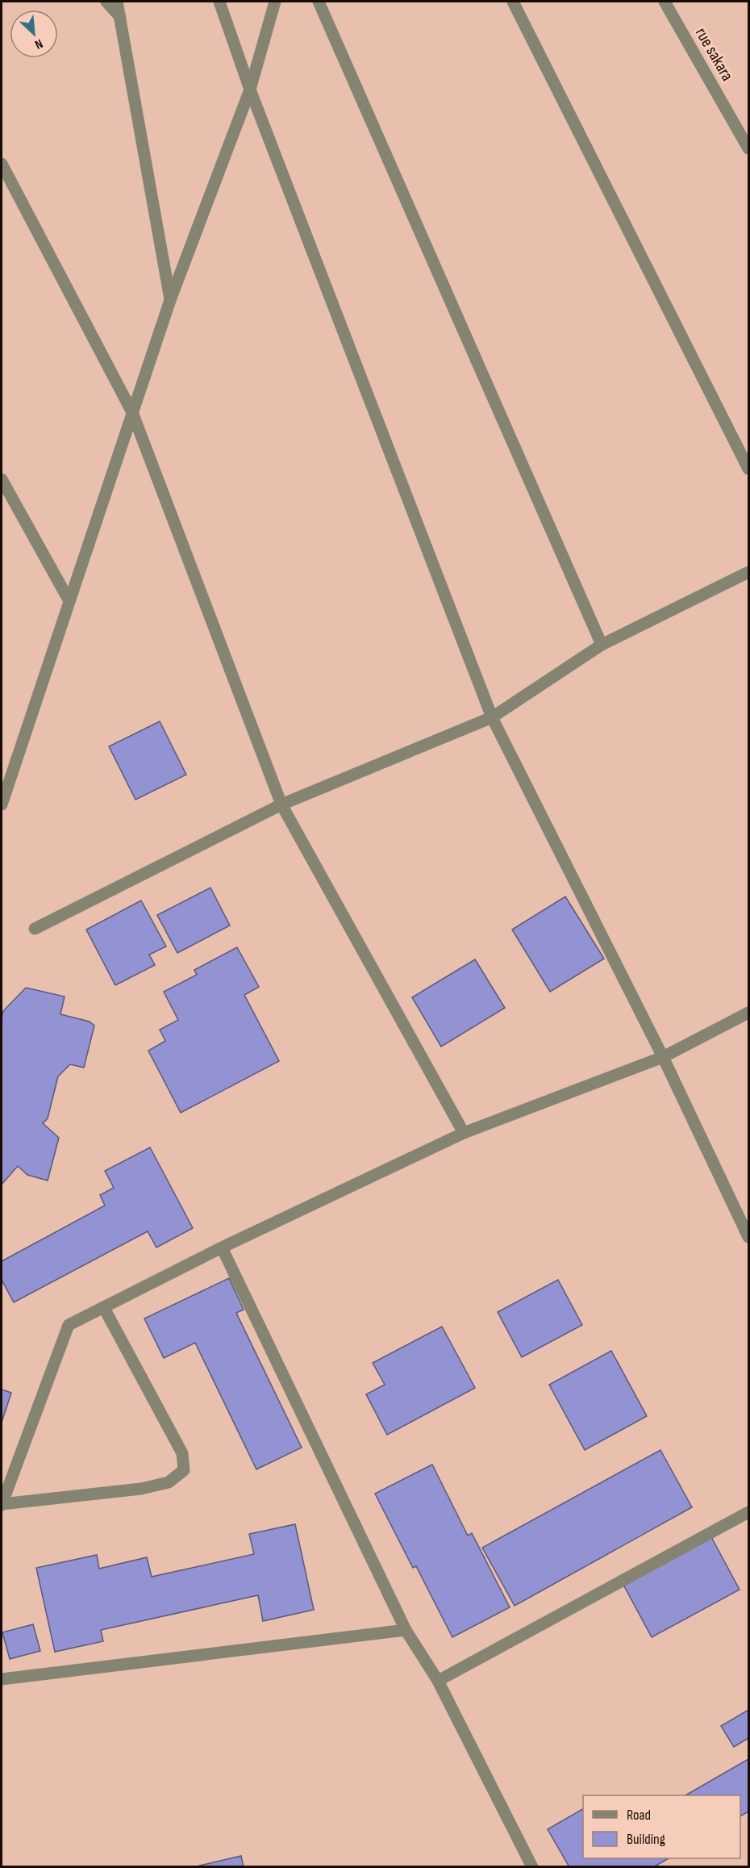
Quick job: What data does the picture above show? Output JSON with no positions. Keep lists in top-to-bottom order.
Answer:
{
  "streets": {
    "street": ["rue sakara"]
  },
  "legend": ["Road", "Building"],
  "north": "bottom right"
}
